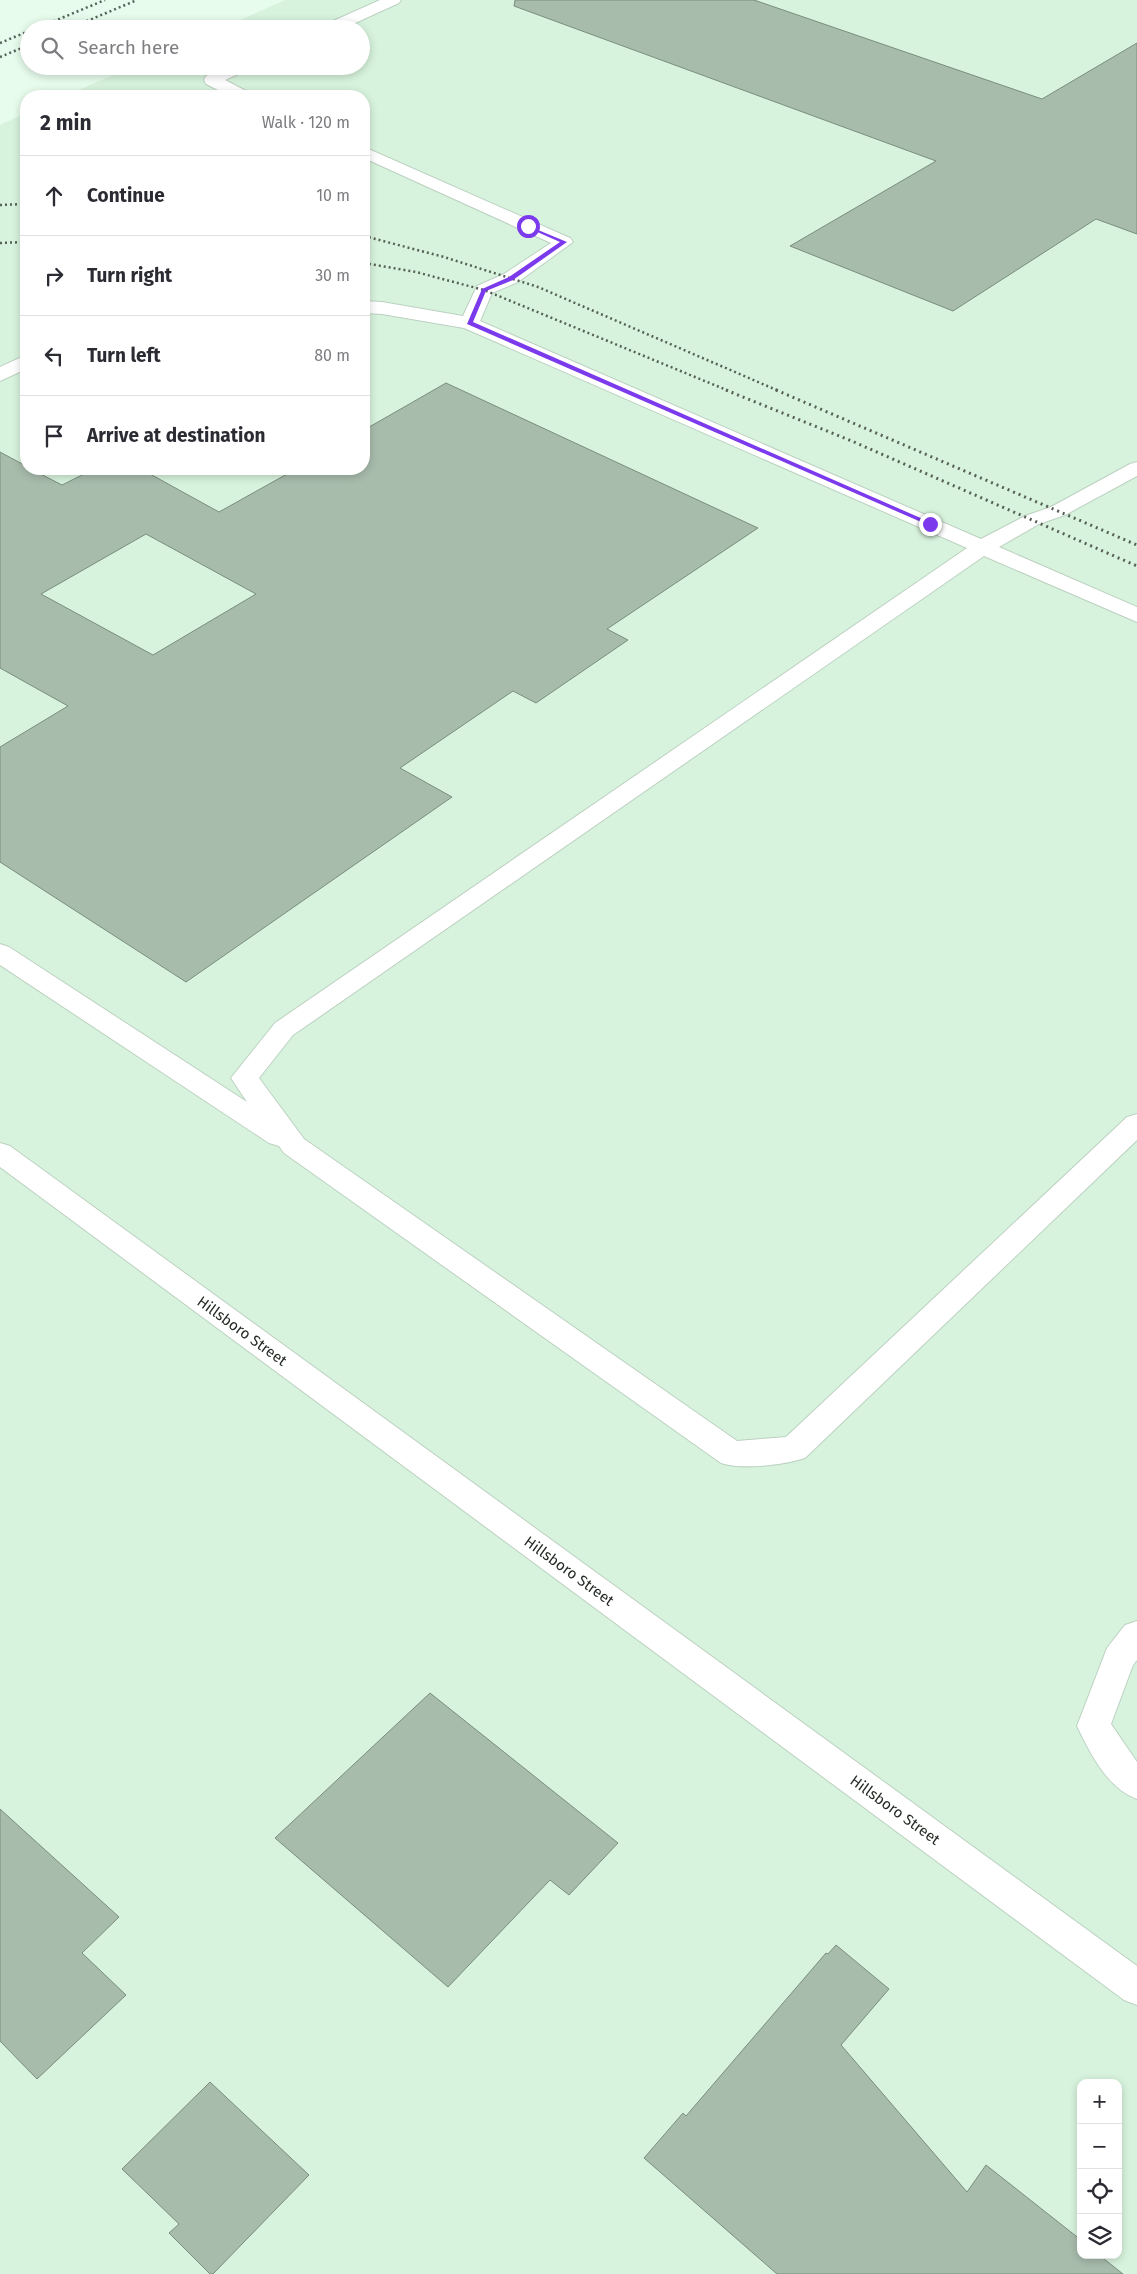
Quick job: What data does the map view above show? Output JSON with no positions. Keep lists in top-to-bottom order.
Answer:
{
  "streets": {
    "street": ["Hillsboro Street"]
  },
  "page": {
    "search": "Search here",
    "heading": ["2 min", "Walk · 120 m"],
    "list": [
      ["Continue", "10 m"],
      ["Turn right", "30 m"],
      ["Turn left", "80 m"],
      "Arrive at destination"
    ],
    "map_buttons": ["+", "−"]
  }
}
